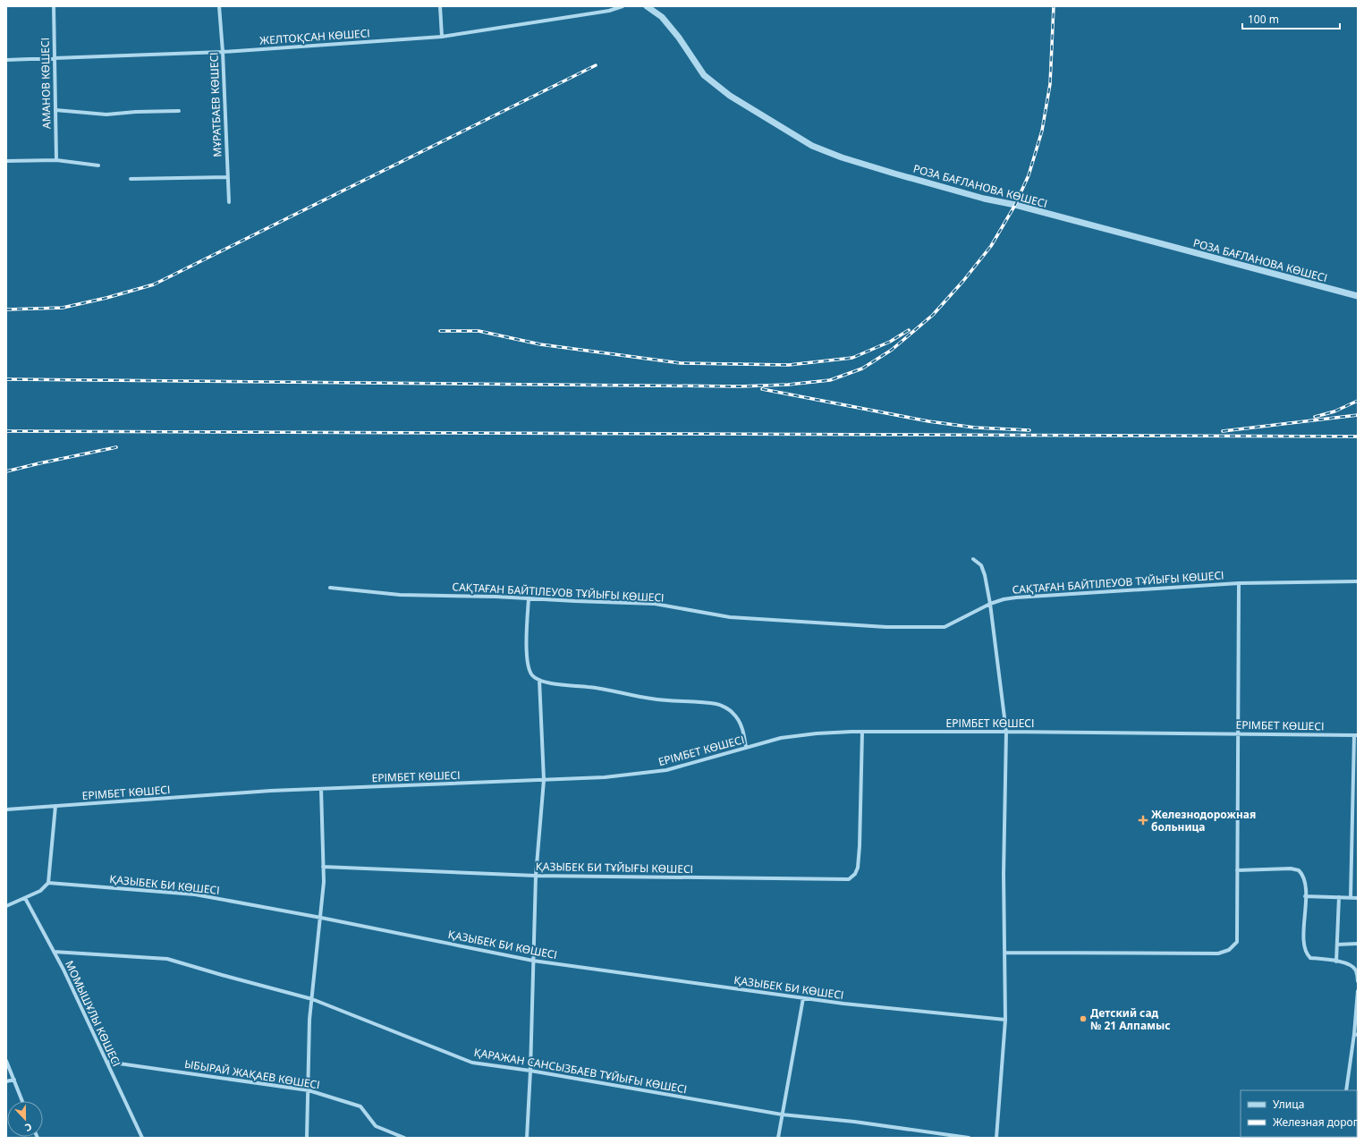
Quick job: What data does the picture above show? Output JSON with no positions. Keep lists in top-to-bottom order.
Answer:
{
  "streets": {
    "street": [
      "ЖЕЛТОҚСАН КӨШЕСІ",
      "АМАНОВ КӨШЕСІ",
      "МҰРАТБАЕВ КӨШЕСІ",
      "РОЗА БАҒЛАНОВА КӨШЕСІ",
      "САҚТАҒАН БАЙТІЛЕУОВ ТҰЙЫҒЫ КӨШЕСІ",
      "ЕРІМБЕТ КӨШЕСІ",
      "ҚАЗЫБЕК БИ ТҰЙЫҒЫ КӨШЕСІ",
      "ҚАЗЫБЕК БИ КӨШЕСІ",
      "МОМЫШҰЛЫ КӨШЕСІ",
      "ҚАРАЖАН САНСЫЗБАЕВ ТҰЙЫҒЫ КӨШЕСІ",
      "ЫБЫРАЙ ЖАҚАЕВ КӨШЕСІ"
    ]
  },
  "crossings": [
    ["ЖЕЛТОҚСАН КӨШЕСІ", "АМАНОВ КӨШЕСІ"],
    ["ЖЕЛТОҚСАН КӨШЕСІ", "МҰРАТБАЕВ КӨШЕСІ"],
    ["ЕРІМБЕТ КӨШЕСІ", "ҚАЗЫБЕК БИ ТҰЙЫҒЫ КӨШЕСІ"],
    ["МОМЫШҰЛЫ КӨШЕСІ", "ҚАРАЖАН САНСЫЗБАЕВ ТҰЙЫҒЫ КӨШЕСІ"],
    ["МОМЫШҰЛЫ КӨШЕСІ", "ЫБЫРАЙ ЖАҚАЕВ КӨШЕСІ"]
  ],
  "places": {
    "health": ["Железнодорожная больница"],
    "other": ["Детский сад № 21 Алпамыс"]
  },
  "legend": ["Улица", "Железная дорога"],
  "scale_bar": "100 m",
  "north": "bottom"
}
